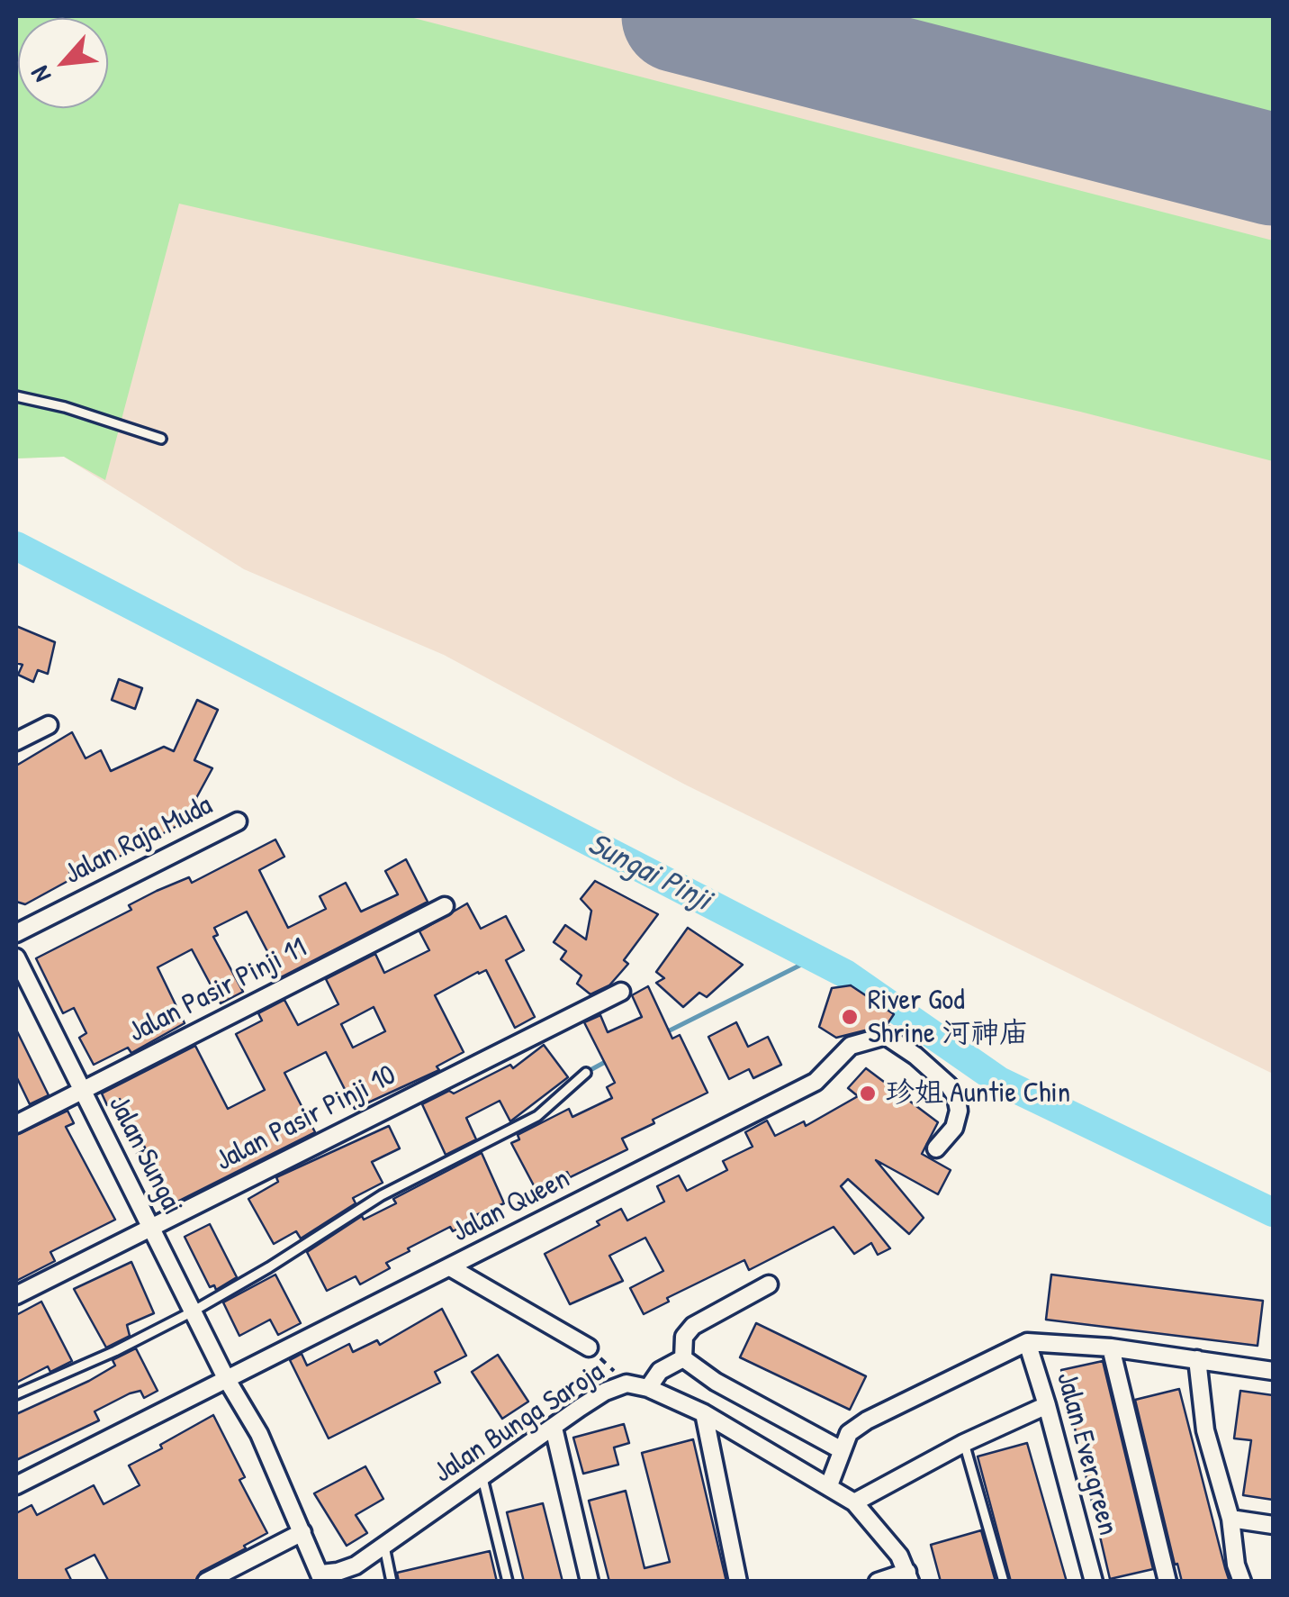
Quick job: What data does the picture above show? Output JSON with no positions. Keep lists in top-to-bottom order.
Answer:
{
  "streets": {
    "street": [
      "Jalan Raja Muda",
      "Jalan Pasir Pinji 11",
      "Jalan Pasir Pinji 10",
      "Jalan Sungai",
      "Jalan Queen",
      "Jalan Bunga Saroja",
      "Jalan Evergreen"
    ]
  },
  "crossings": [
    ["Jalan Pasir Pinji 11", "Jalan Sungai"],
    ["Jalan Pasir Pinji 10", "Jalan Sungai"],
    ["Jalan Sungai", "Jalan Queen"],
    ["Jalan Sungai", "Jalan Bunga Saroja"]
  ],
  "water": ["Sungai Pinji"],
  "places": ["River God Shrine 河神庙", "珍姐 Auntie Chin"],
  "north": "bottom left"
}
